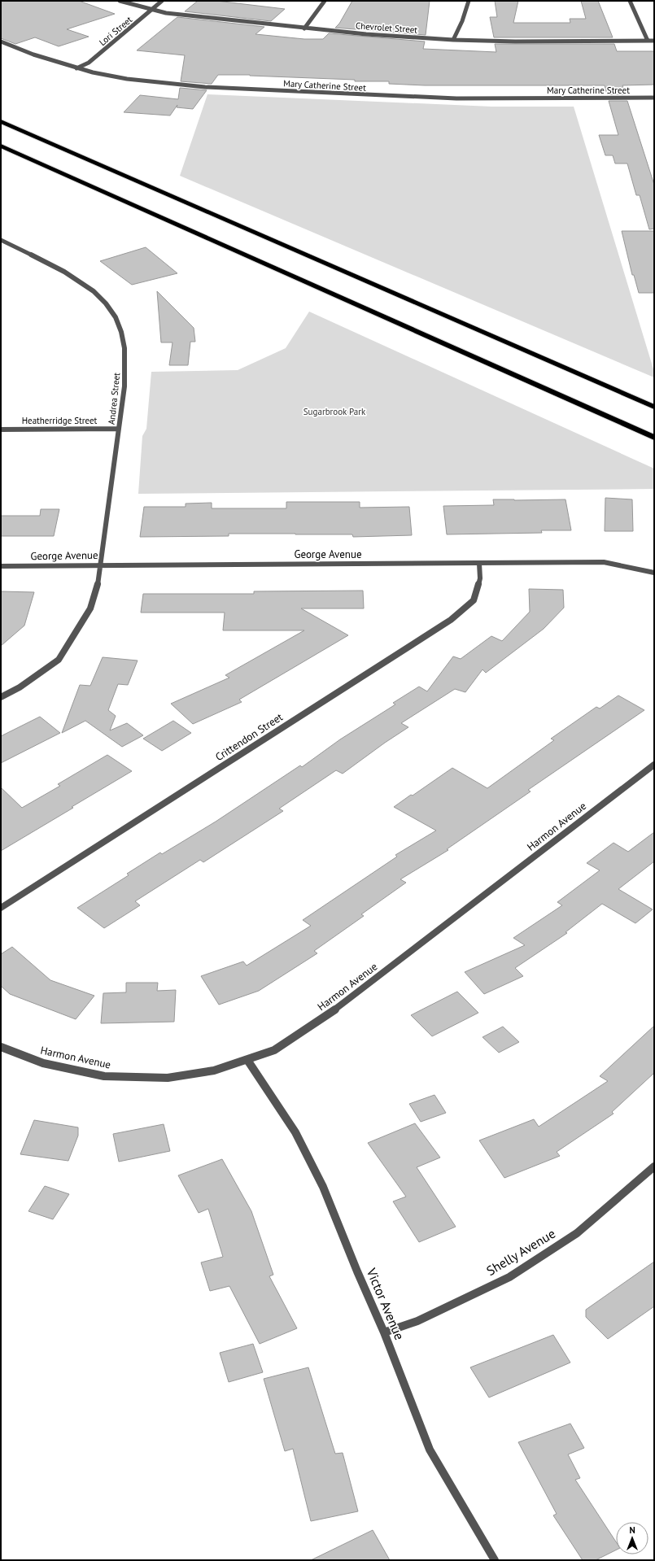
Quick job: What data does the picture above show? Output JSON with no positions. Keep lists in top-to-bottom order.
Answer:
{
  "streets": {
    "street": [
      "Chevrolet Street",
      "Lori Street",
      "Mary Catherine Street",
      "Andrea Street",
      "Heatherridge Street",
      "George Avenue",
      "Crittendon Street",
      "Harmon Avenue",
      "Shelly Avenue",
      "Victor Avenue"
    ]
  },
  "crossings": [
    ["Chevrolet Street", "Lori Street"],
    ["Lori Street", "Mary Catherine Street"],
    ["Andrea Street", "Heatherridge Street"],
    ["Andrea Street", "George Avenue"],
    ["George Avenue", "Crittendon Street"],
    ["Harmon Avenue", "Victor Avenue"],
    ["Shelly Avenue", "Victor Avenue"]
  ],
  "parks": ["Sugarbrook Park"],
  "north": "top"
}
